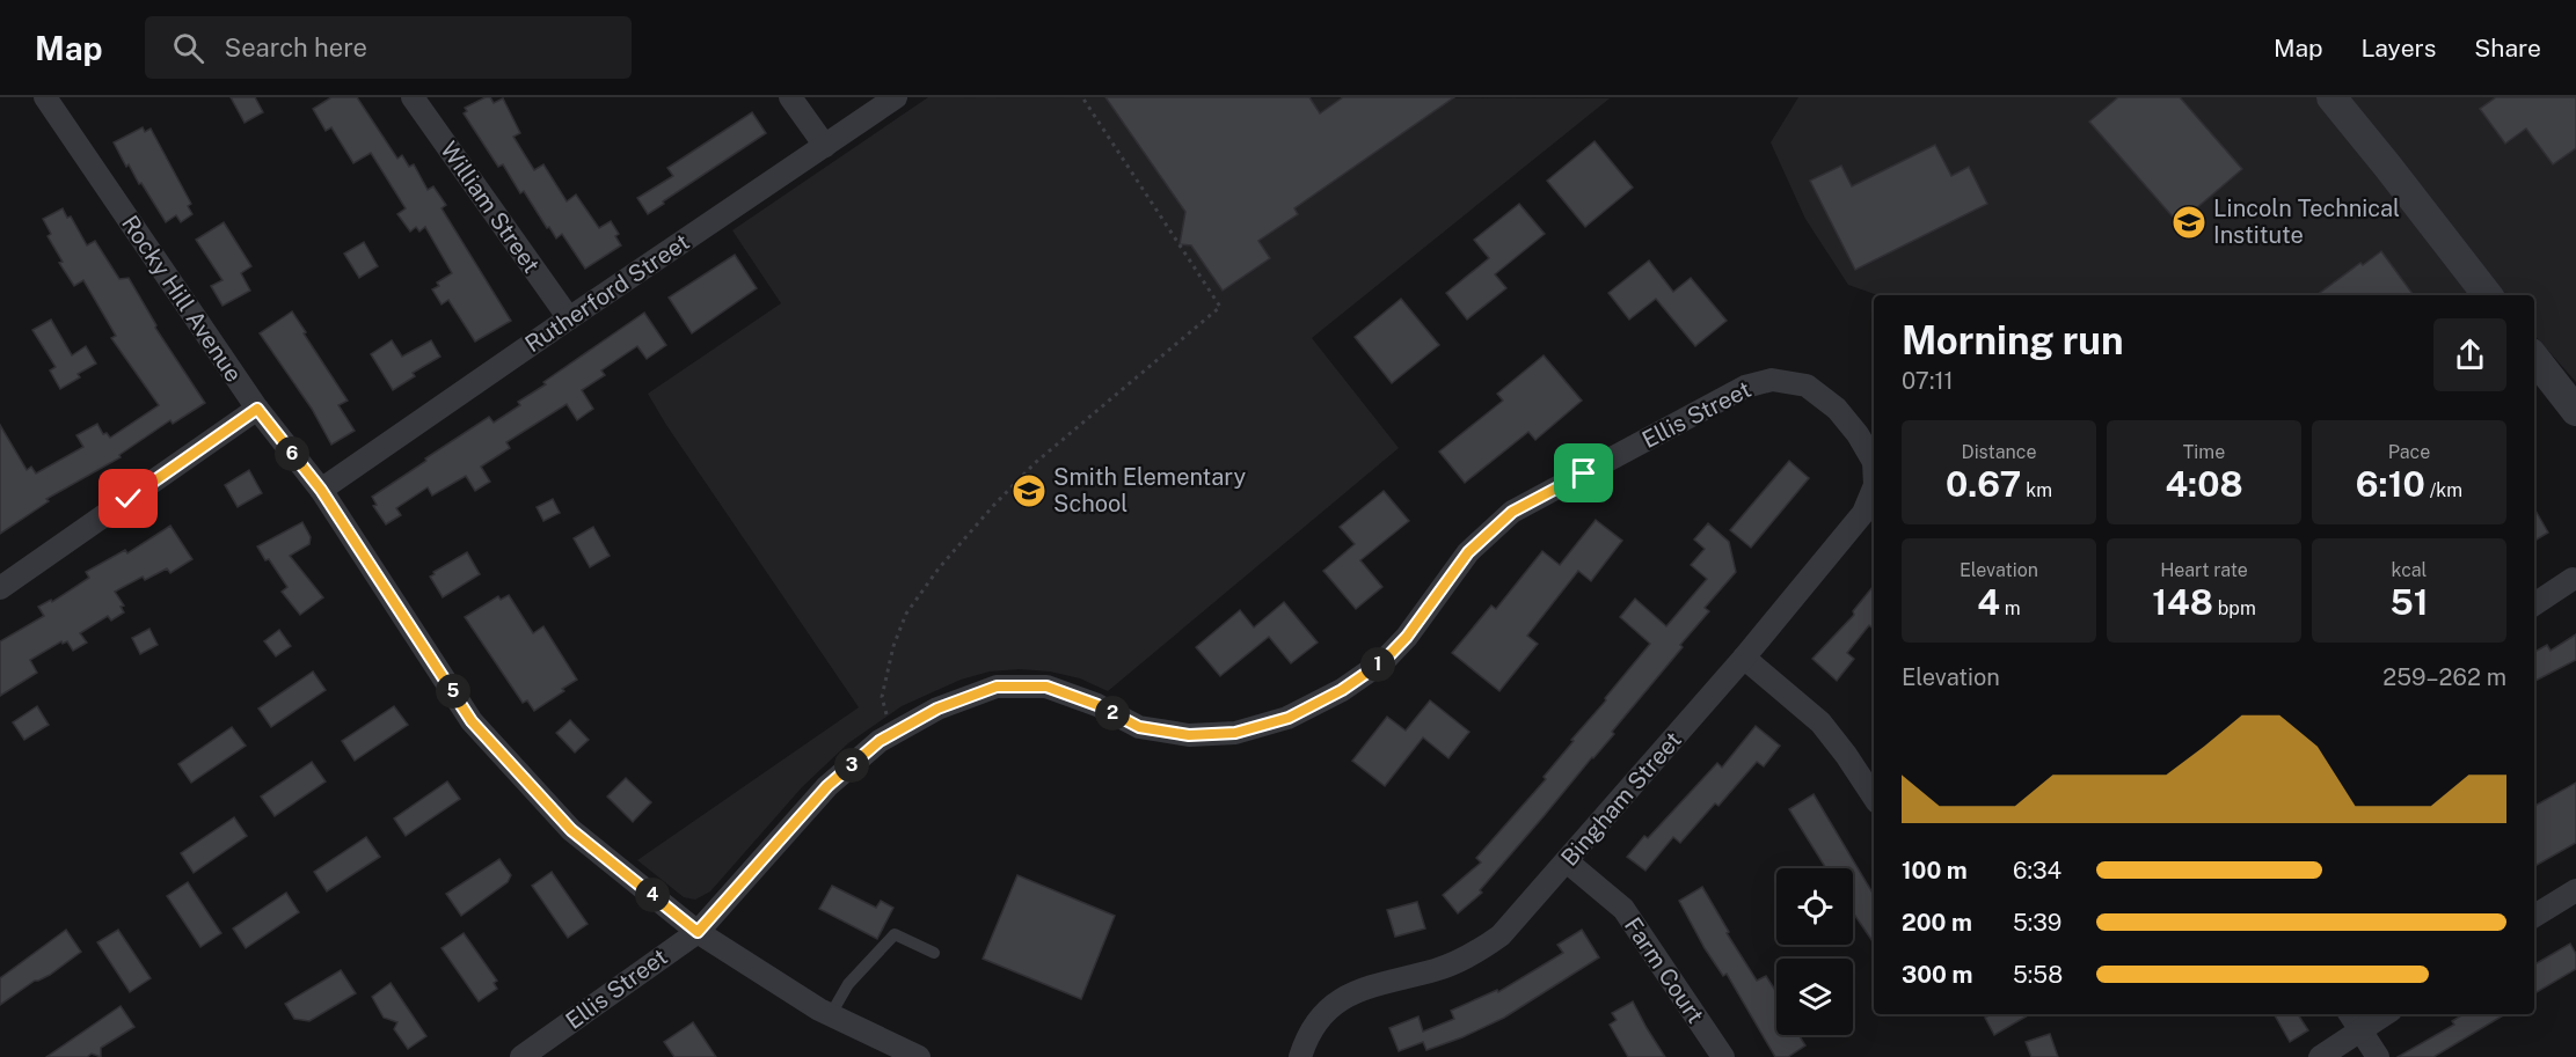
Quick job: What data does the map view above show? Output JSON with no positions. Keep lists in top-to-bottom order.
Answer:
{
  "streets": {
    "street": [
      "William Street",
      "Rutherford Street",
      "Rocky Hill Avenue",
      "Ellis Street",
      "Bingham Street",
      "Farm Court"
    ]
  },
  "crossings": [
    ["William Street", "Rutherford Street"],
    ["Rutherford Street", "Rocky Hill Avenue"],
    ["Rocky Hill Avenue", "Ellis Street"],
    ["Bingham Street", "Farm Court"]
  ],
  "places": {
    "school or university": ["Lincoln Technical Institute", "Smith Elementary School"]
  },
  "page": {
    "header": "Map",
    "search": "Search here",
    "nav": ["Map", "Layers", "Share"],
    "heading": ["Morning run", "07:11"],
    "stats": [
      ["Distance", "0.67 km"],
      ["Time", "4:08"],
      ["Pace", "6:10 /km"],
      ["Elevation", "4 m"],
      ["Heart rate", "148 bpm"],
      ["kcal", "51"]
    ],
    "pins": [
      "6",
      "1",
      "5",
      "2",
      "3",
      "4"
    ],
    "chart": ["Elevation", "259–262 m"],
    "list": [
      {
        "name": "100 m",
        "note": "6:34"
      },
      {
        "name": "200 m",
        "note": "5:39"
      },
      {
        "name": "300 m",
        "note": "5:58"
      }
    ]
  }
}
